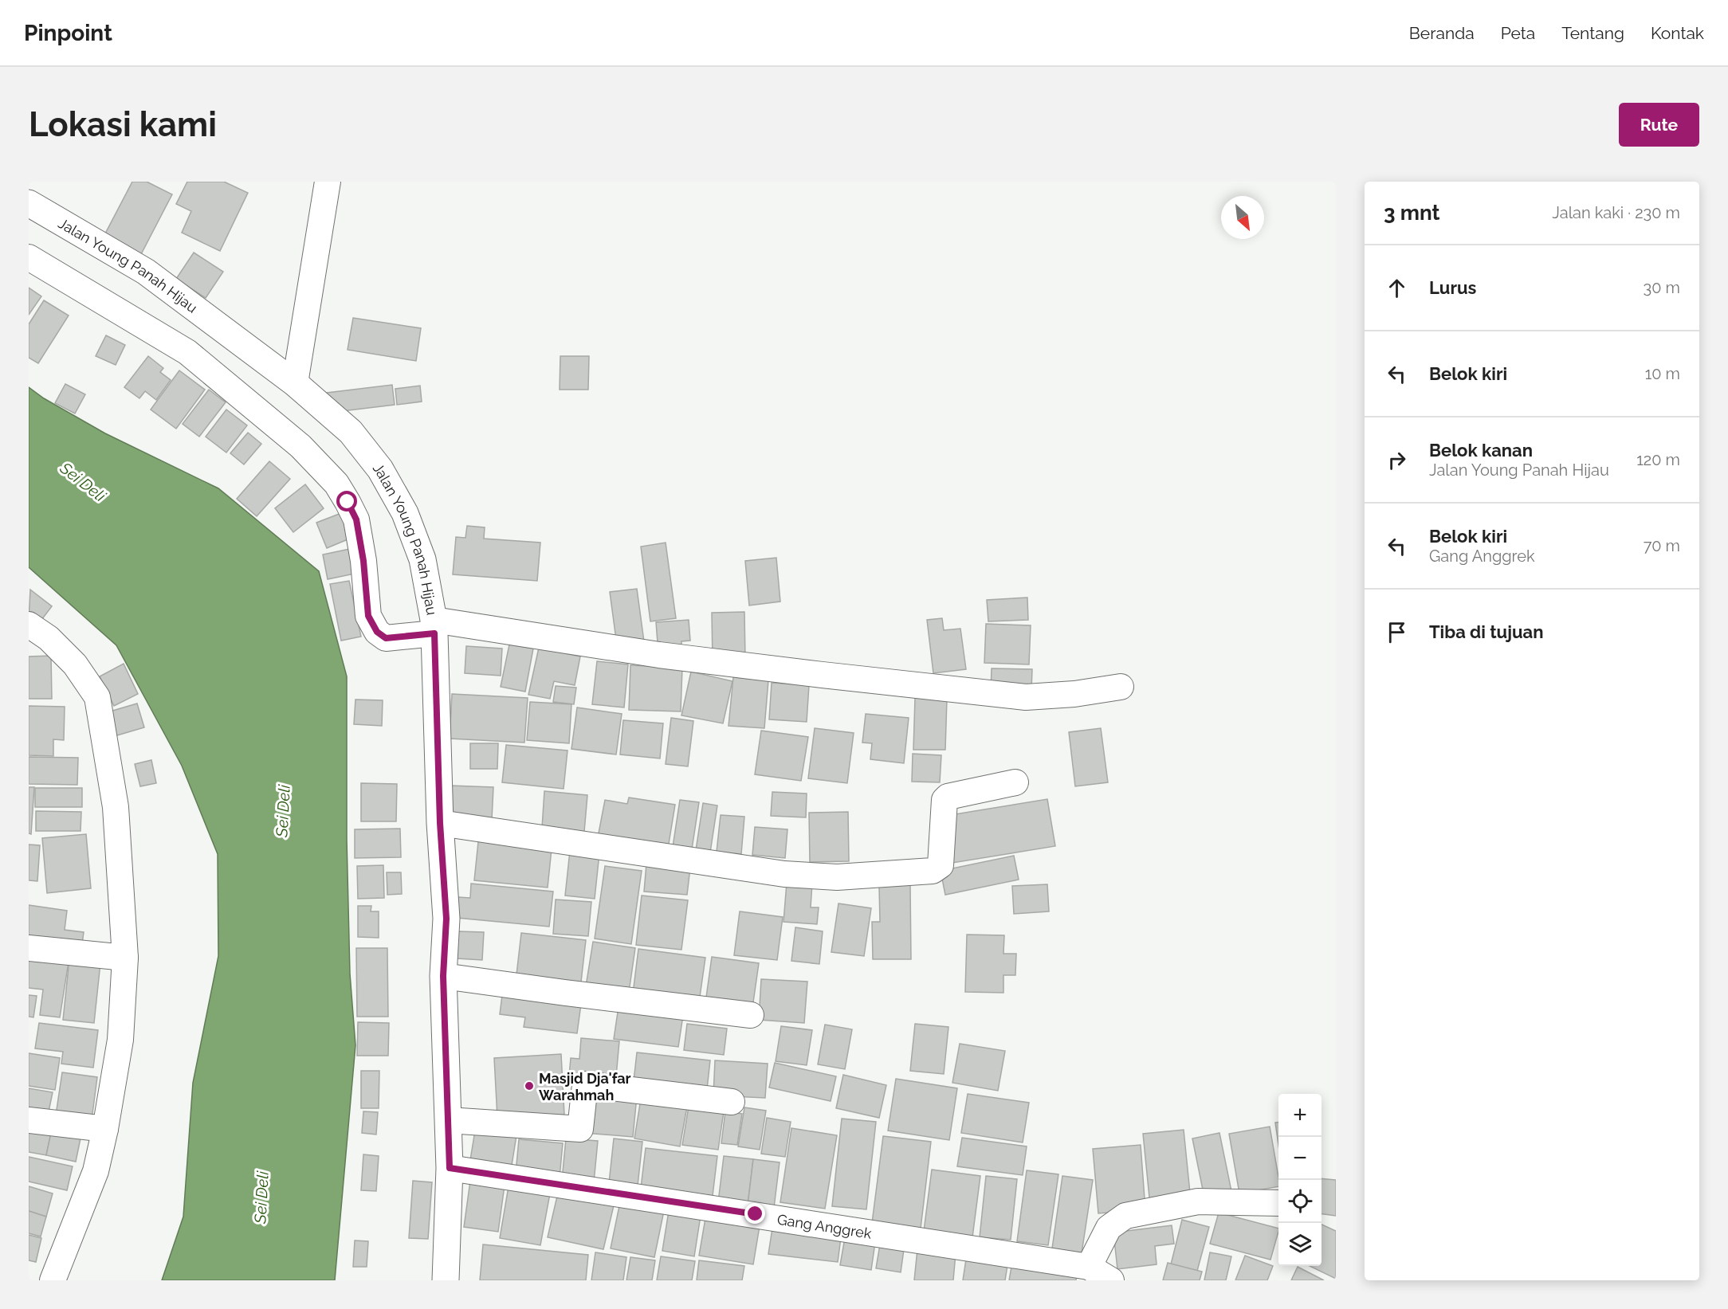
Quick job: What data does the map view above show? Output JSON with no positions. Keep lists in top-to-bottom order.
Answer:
{
  "streets": {
    "street": ["Jalan Young Panah Hijau", "Gang Anggrek"]
  },
  "crossings": [
    ["Jalan Young Panah Hijau", "Gang Anggrek"]
  ],
  "water": ["Sei Deli"],
  "places": ["Masjid Dja'far Warahmah"],
  "north": "bottom right",
  "page": {
    "header": "Pinpoint",
    "nav": [
      "Beranda",
      "Peta",
      "Tentang",
      "Kontak"
    ],
    "buttons": "Rute",
    "title": "Lokasi kami",
    "heading": ["3 mnt", "Jalan kaki · 230 m"],
    "list": [
      ["Lurus", "30 m"],
      ["Belok kiri", "10 m"],
      ["Belok kanan", "Jalan Young Panah Hijau", "120 m"],
      ["Belok kiri", "Gang Anggrek", "70 m"],
      "Tiba di tujuan"
    ],
    "map_buttons": ["+", "−"]
  }
}
